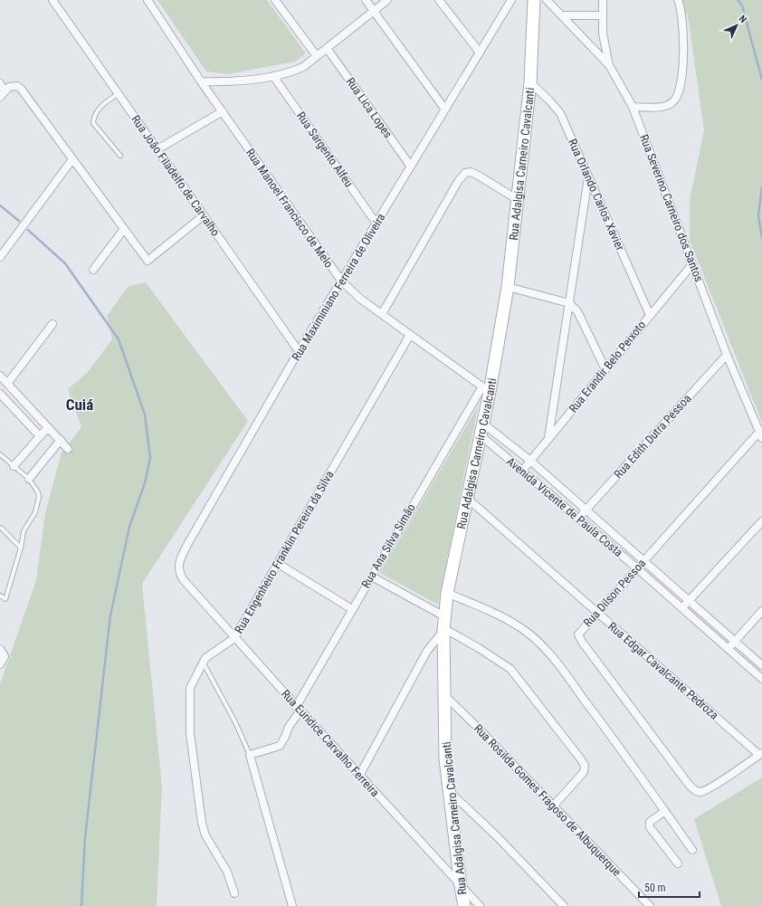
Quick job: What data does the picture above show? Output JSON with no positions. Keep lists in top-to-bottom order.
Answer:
{
  "streets": {
    "main road": ["Rua Adalgisa Carneiro Cavalcanti"],
    "street": [
      "Rua Lica Lopes",
      "Rua Sargento Alfeu",
      "Rua João Filadelfo de Carvalho",
      "Rua Orlando Carlos Xavier",
      "Rua Manoel Francisco de Melo",
      "Rua Severino Carneiro dos Santos",
      "Rua Maximiniano Ferreira de Oliveira",
      "Rua Erandir Belo Peixoto",
      "Rua Edith Dutra Pessoa",
      "Avenida Vicente de Paula Costa",
      "Rua Ana Silva Simão",
      "Rua Engenheiro Franklin Pereira da Silva",
      "Rua Dilson Pessoa",
      "Rua Edgar Cavalcante Pedroza",
      "Rua Euridice Carvalho Ferreira",
      "Rua Rosilda Gomes Fragoso de Albuquerque"
    ]
  },
  "crossings": [
    ["Rua Lica Lopes", "Rua Maximiniano Ferreira de Oliveira"],
    ["Rua Sargento Alfeu", "Rua Maximiniano Ferreira de Oliveira"],
    ["Rua Adalgisa Carneiro Cavalcanti", "Rua Orlando Carlos Xavier"],
    ["Rua Adalgisa Carneiro Cavalcanti", "Rua Manoel Francisco de Melo"],
    ["Rua Adalgisa Carneiro Cavalcanti", "Avenida Vicente de Paula Costa"],
    ["Rua Adalgisa Carneiro Cavalcanti", "Rua Ana Silva Simão"],
    ["Rua Adalgisa Carneiro Cavalcanti", "Rua Edgar Cavalcante Pedroza"],
    ["Rua Adalgisa Carneiro Cavalcanti", "Rua Euridice Carvalho Ferreira"],
    ["Rua Adalgisa Carneiro Cavalcanti", "Rua Rosilda Gomes Fragoso de Albuquerque"],
    ["Rua João Filadelfo de Carvalho", "Rua Maximiniano Ferreira de Oliveira"],
    ["Rua Orlando Carlos Xavier", "Rua Erandir Belo Peixoto"],
    ["Rua Manoel Francisco de Melo", "Rua Maximiniano Ferreira de Oliveira"],
    ["Rua Manoel Francisco de Melo", "Rua Ana Silva Simão"],
    ["Rua Manoel Francisco de Melo", "Rua Engenheiro Franklin Pereira da Silva"],
    ["Rua Severino Carneiro dos Santos", "Rua Erandir Belo Peixoto"],
    ["Rua Severino Carneiro dos Santos", "Rua Edith Dutra Pessoa"],
    ["Rua Severino Carneiro dos Santos", "Rua Dilson Pessoa"],
    ["Rua Maximiniano Ferreira de Oliveira", "Rua Euridice Carvalho Ferreira"],
    ["Rua Erandir Belo Peixoto", "Avenida Vicente de Paula Costa"],
    ["Rua Edith Dutra Pessoa", "Avenida Vicente de Paula Costa"],
    ["Avenida Vicente de Paula Costa", "Rua Dilson Pessoa"],
    ["Rua Ana Silva Simão", "Rua Euridice Carvalho Ferreira"],
    ["Rua Engenheiro Franklin Pereira da Silva", "Rua Euridice Carvalho Ferreira"],
    ["Rua Dilson Pessoa", "Rua Edgar Cavalcante Pedroza"]
  ],
  "districts": ["Cuiá"],
  "scale_bar": "50 m",
  "north": "top right"
}
